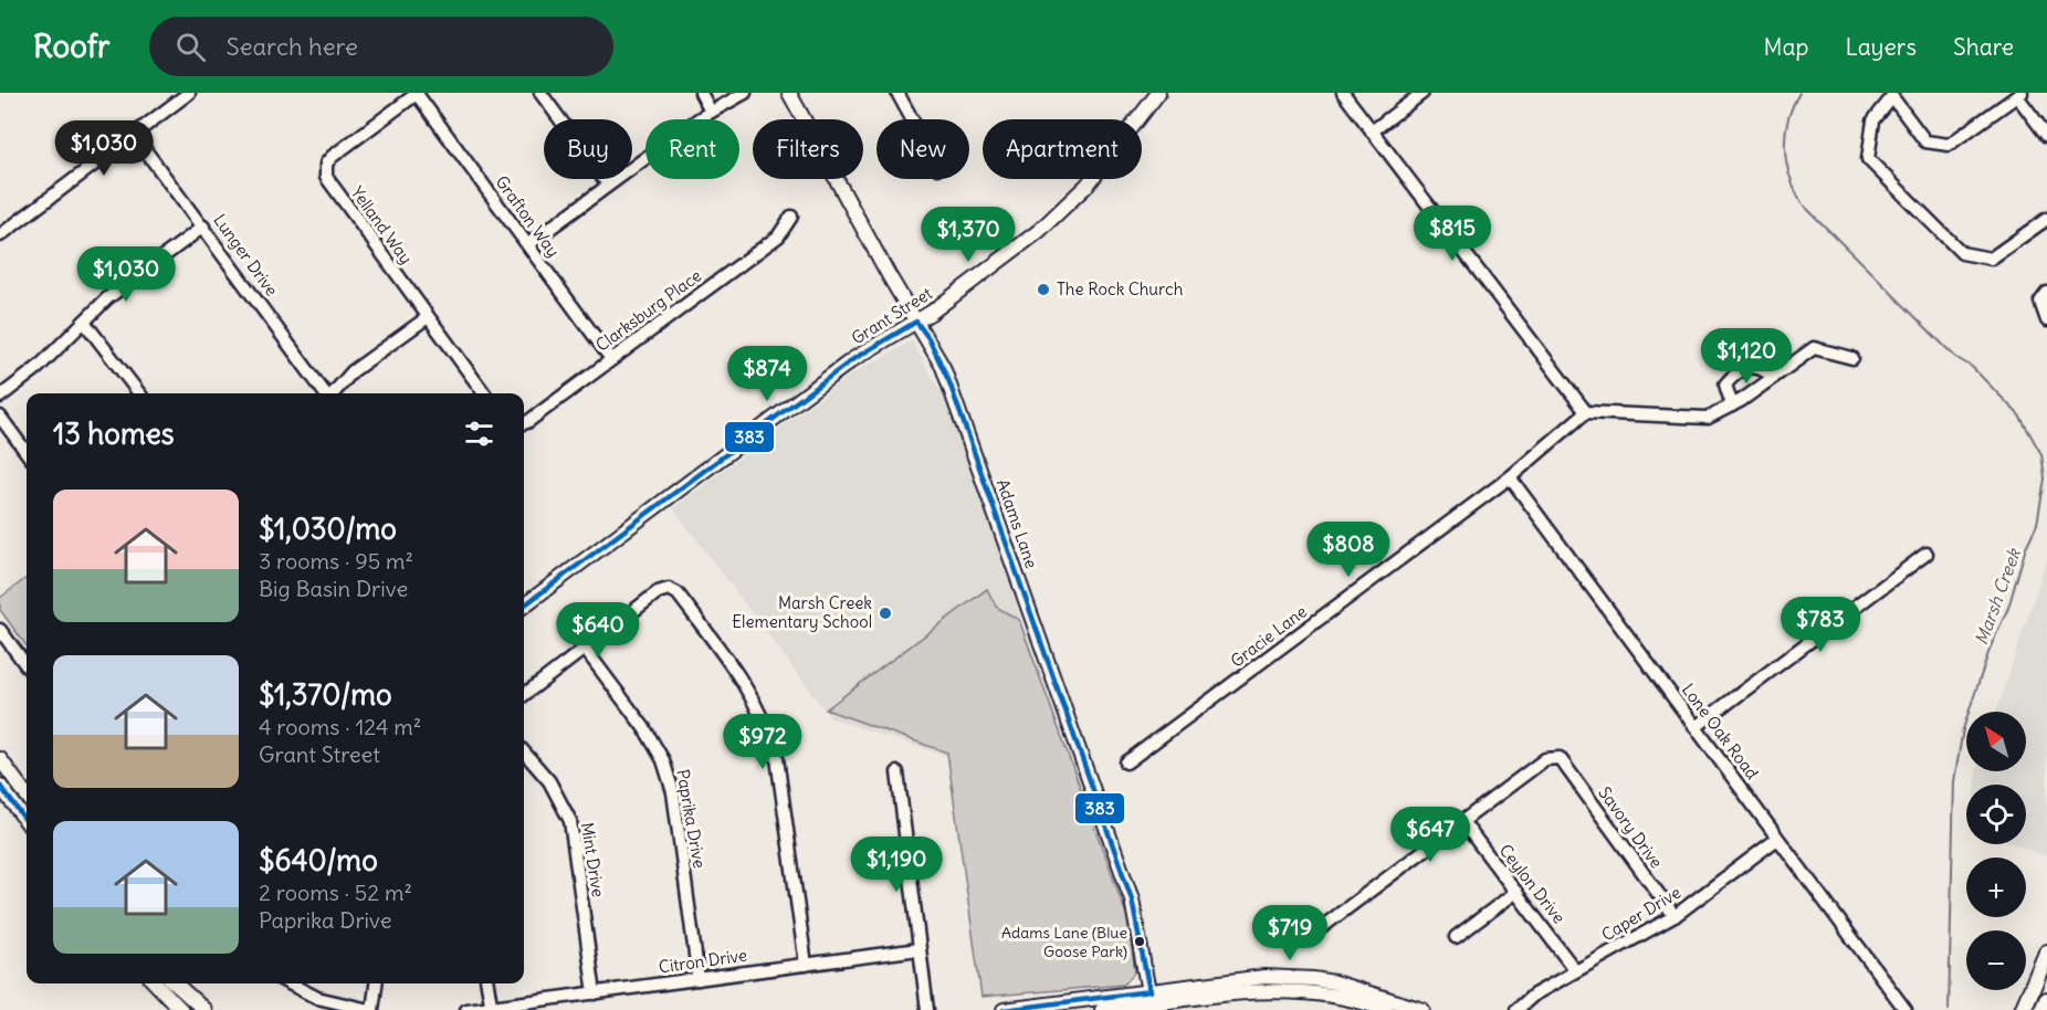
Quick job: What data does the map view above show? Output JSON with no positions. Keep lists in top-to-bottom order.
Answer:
{
  "streets": {
    "street": [
      "Grafton Way",
      "Yelland Way",
      "Lunger Drive",
      "Clarksburg Place",
      "Grant Street",
      "Adams Lane",
      "Gracie Lane",
      "Lone Oak Road",
      "Paprika Drive",
      "Savory Drive",
      "Mint Drive",
      "Ceylon Drive",
      "Caper Drive",
      "Citron Drive"
    ]
  },
  "crossings": [
    ["Grafton Way", "Yelland Way"],
    ["Grafton Way", "Clarksburg Place"],
    ["Grant Street", "Adams Lane"],
    ["Gracie Lane", "Lone Oak Road"],
    ["Lone Oak Road", "Caper Drive"],
    ["Paprika Drive", "Citron Drive"],
    ["Savory Drive", "Ceylon Drive"],
    ["Savory Drive", "Caper Drive"],
    ["Mint Drive", "Citron Drive"],
    ["Ceylon Drive", "Caper Drive"]
  ],
  "water": ["Marsh Creek"],
  "places": ["The Rock Church", "Marsh Creek Elementary School", "Adams Lane (Blue Goose Park)"],
  "lines": ["transit line 383"],
  "north": "top left",
  "page": {
    "header": "Roofr",
    "search": "Search here",
    "nav": ["Map", "Layers", "Share"],
    "chip": [
      "Buy",
      "Rent",
      "Filters",
      "New",
      "Apartment"
    ],
    "price": [
      "$1,030",
      "$815",
      "$1,370",
      "$1,030",
      "$1,120",
      "$874",
      "$808",
      "$783",
      "$640",
      "$972",
      "$647",
      "$1,190",
      "$719"
    ],
    "heading": "13 homes",
    "list": [
      {
        "name": "$1,030/mo",
        "note": "3 rooms · 95 m² · Big Basin Drive"
      },
      {
        "name": "$1,370/mo",
        "note": "4 rooms · 124 m² · Grant Street"
      },
      {
        "name": "$640/mo",
        "note": "2 rooms · 52 m² · Paprika Drive"
      }
    ],
    "map_buttons": ["+", "−"]
  }
}
